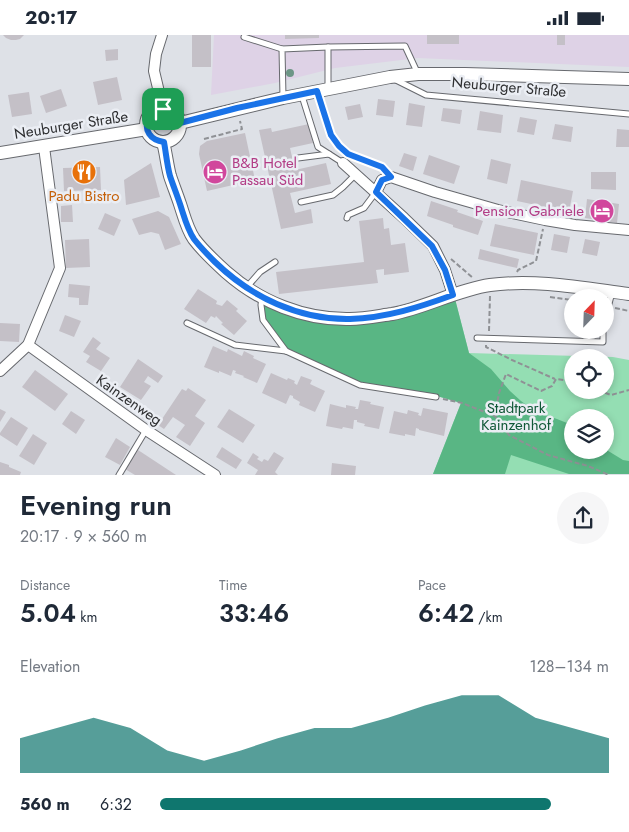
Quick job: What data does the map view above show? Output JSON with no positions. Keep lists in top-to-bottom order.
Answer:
{
  "streets": {
    "street": ["Neuburger Straße", "Kainzenweg"]
  },
  "parks": ["Stadtpark Kainzenhof"],
  "places": {
    "restaurant": ["Padu Bistro"],
    "hotel": ["B&B Hotel Passau Süd", "Pension Gabriele"]
  },
  "north": "top right",
  "page": {
    "status": "20:17",
    "heading": ["Evening run", "20:17 · 9 × 560 m"],
    "stats": [
      ["Distance", "5.04 km"],
      ["Time", "33:46"],
      ["Pace", "6:42 /km"]
    ],
    "chart": ["Elevation", "128–134 m"],
    "list": [
      {
        "name": "560 m",
        "note": "6:32"
      }
    ]
  }
}
